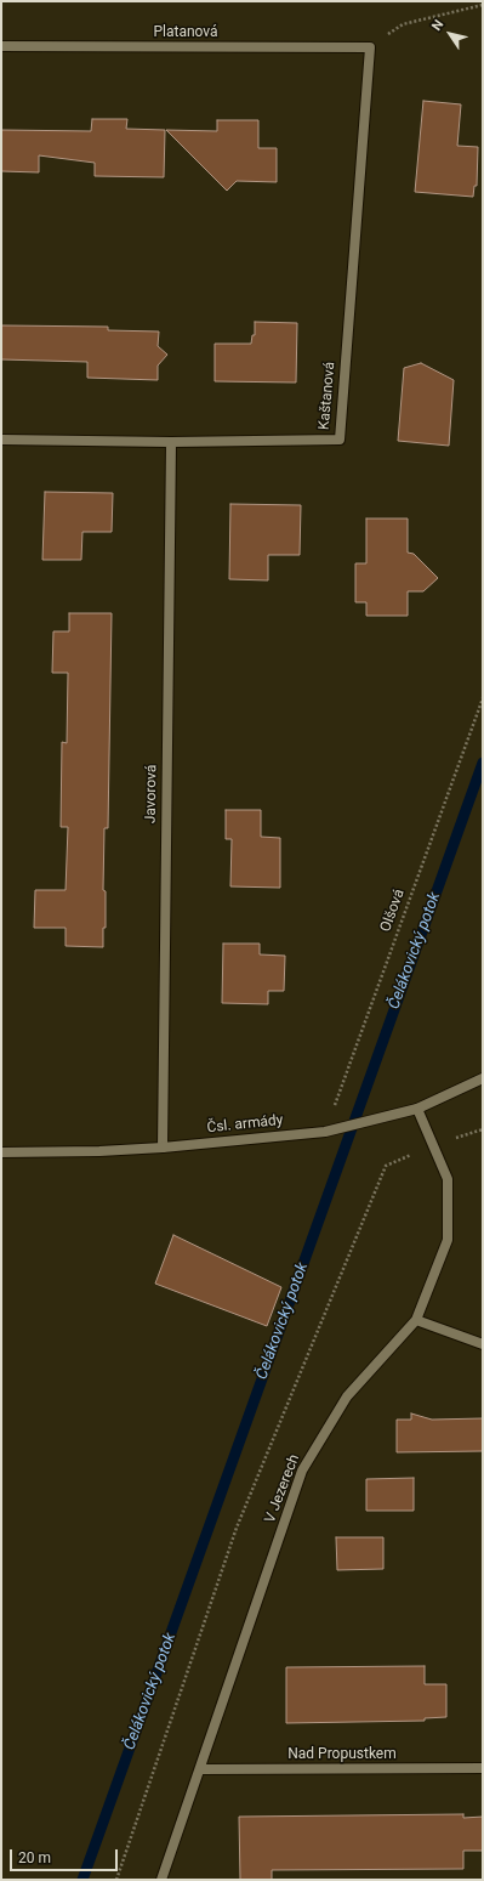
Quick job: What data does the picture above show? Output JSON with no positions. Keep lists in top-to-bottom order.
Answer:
{
  "streets": {
    "street": [
      "Platanová",
      "Kaštanová",
      "Javorová",
      "Čsl. armády",
      "V Jezerech",
      "Nad Propustkem"
    ],
    "path": ["Olšová"]
  },
  "crossings": [
    ["Platanová", "Kaštanová"],
    ["Kaštanová", "Javorová"],
    ["Javorová", "Čsl. armády"],
    ["Olšová", "Čsl. armády"],
    ["Čsl. armády", "V Jezerech"],
    ["V Jezerech", "Nad Propustkem"]
  ],
  "water": ["Čelákovický potok"],
  "scale_bar": "20 m",
  "north": "top left"
}
